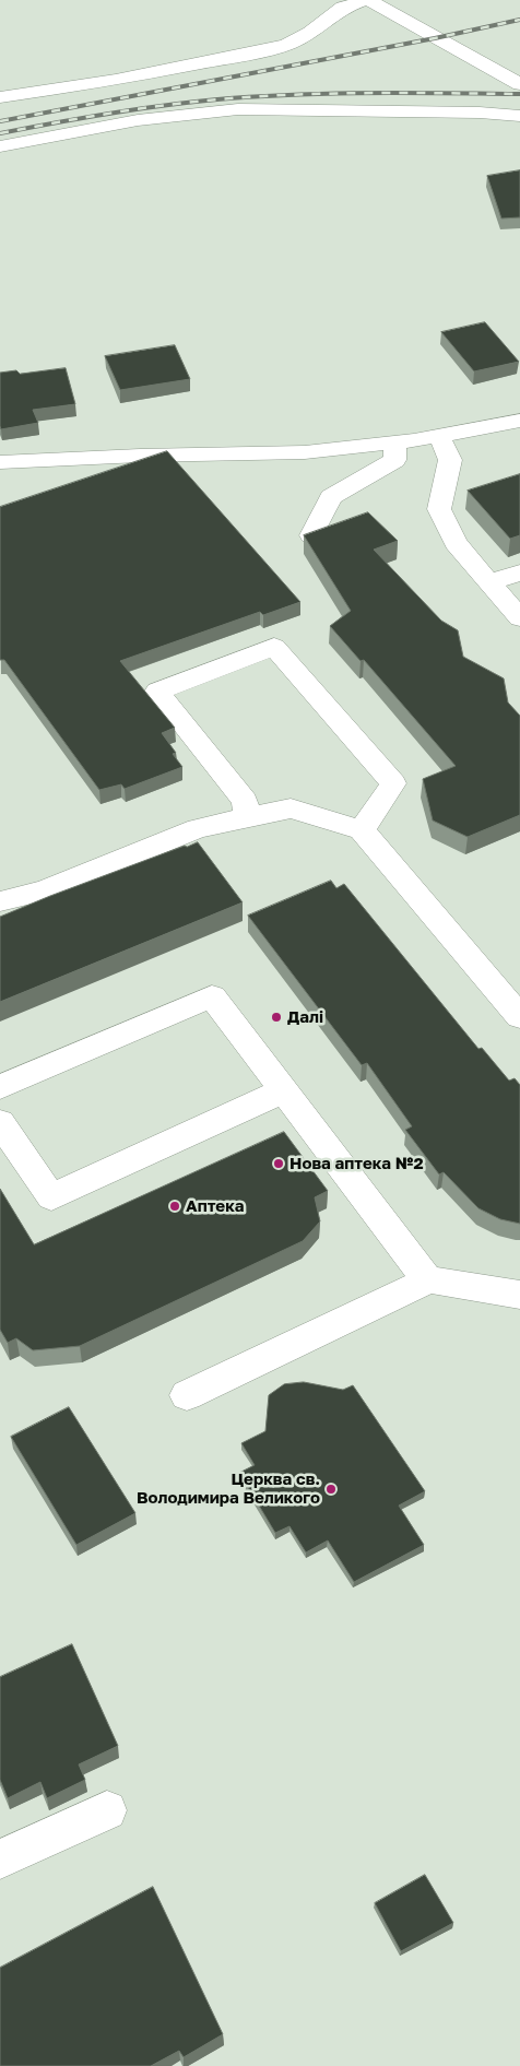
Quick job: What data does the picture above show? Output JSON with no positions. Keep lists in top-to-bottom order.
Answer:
{
  "places": [
    "Далі",
    "Нова аптека №2",
    "Аптека",
    "Церква св. Володимира Великого"
  ]
}
